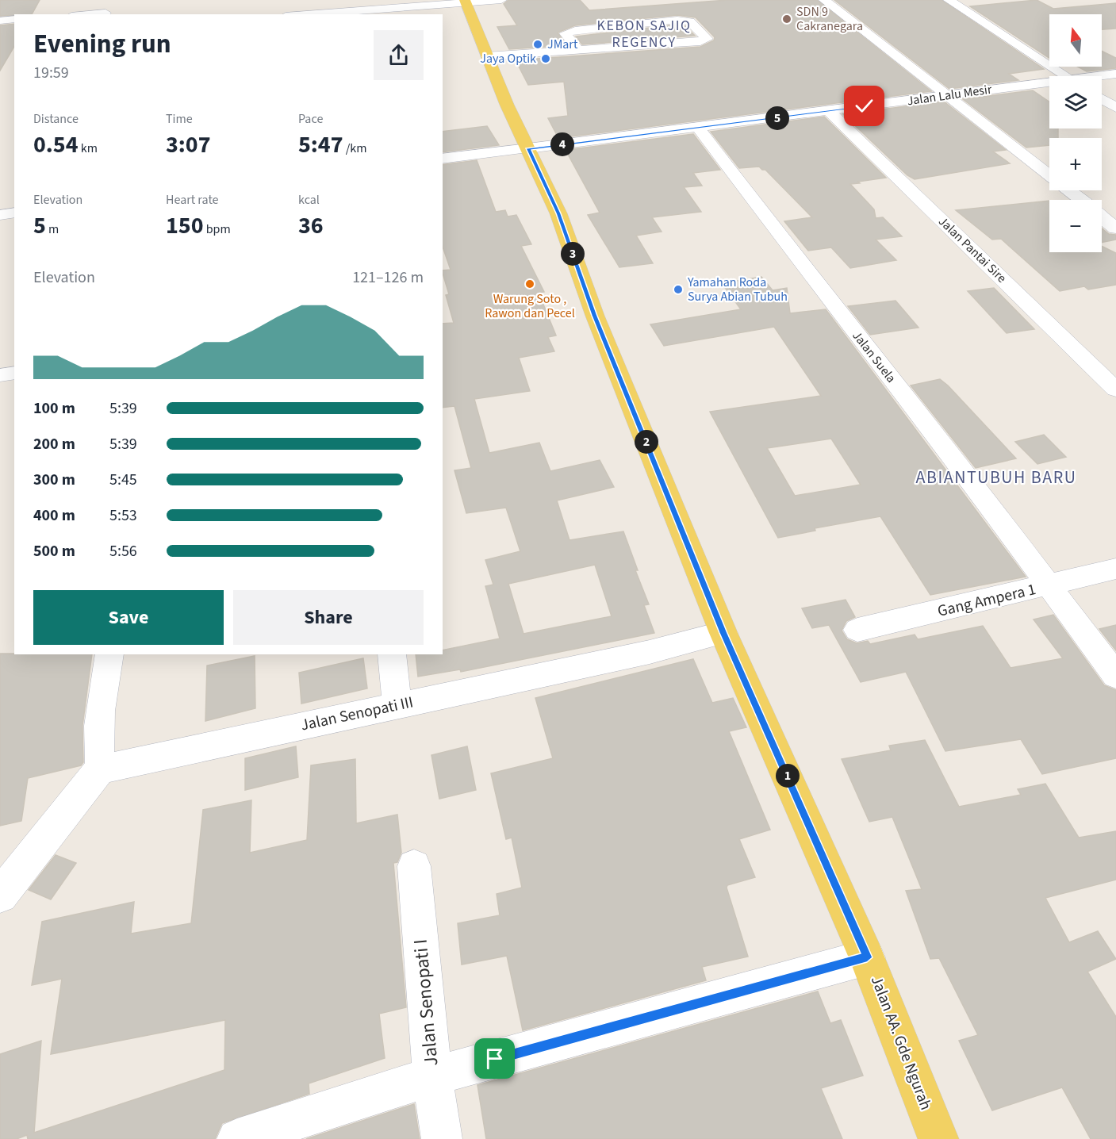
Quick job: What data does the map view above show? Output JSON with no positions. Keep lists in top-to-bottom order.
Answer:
{
  "streets": {
    "main road": ["Jalan AA. Gde Ngurah"],
    "street": [
      "Jalan Lalu Mesir",
      "Jalan Pantai Sire",
      "Jalan Suela",
      "Gang Ampera 1",
      "Jalan Senopati III",
      "Jalan Senopati I"
    ]
  },
  "crossings": [
    ["Jalan Lalu Mesir", "Jalan Pantai Sire"],
    ["Jalan Lalu Mesir", "Jalan Suela"],
    ["Jalan Lalu Mesir", "Jalan AA. Gde Ngurah"],
    ["Jalan Suela", "Gang Ampera 1"],
    ["Jalan Senopati III", "Jalan AA. Gde Ngurah"]
  ],
  "districts": ["KEBON SAJIQ REGENCY", "ABIANTUBUH BARU"],
  "places": [
    "SDN 9 Cakranegara",
    "JMart",
    "Jaya Optik",
    "Warung Soto , Rawon dan Pecel",
    "Yamahan Roda Surya Abian Tubuh"
  ],
  "north": "top",
  "page": {
    "map_buttons": ["+", "−"],
    "heading": ["Evening run", "19:59"],
    "stats": [
      ["Distance", "0.54 km"],
      ["Time", "3:07"],
      ["Pace", "5:47 /km"],
      ["Elevation", "5 m"],
      ["Heart rate", "150 bpm"],
      ["kcal", "36"]
    ],
    "pins": [
      "5",
      "4",
      "3",
      "2",
      "1"
    ],
    "chart": ["Elevation", "121–126 m"],
    "list": [
      {
        "name": "100 m",
        "note": "5:39"
      },
      {
        "name": "200 m",
        "note": "5:39"
      },
      {
        "name": "300 m",
        "note": "5:45"
      },
      {
        "name": "400 m",
        "note": "5:53"
      },
      {
        "name": "500 m",
        "note": "5:56"
      }
    ],
    "buttons": ["Save", "Share"]
  }
}
